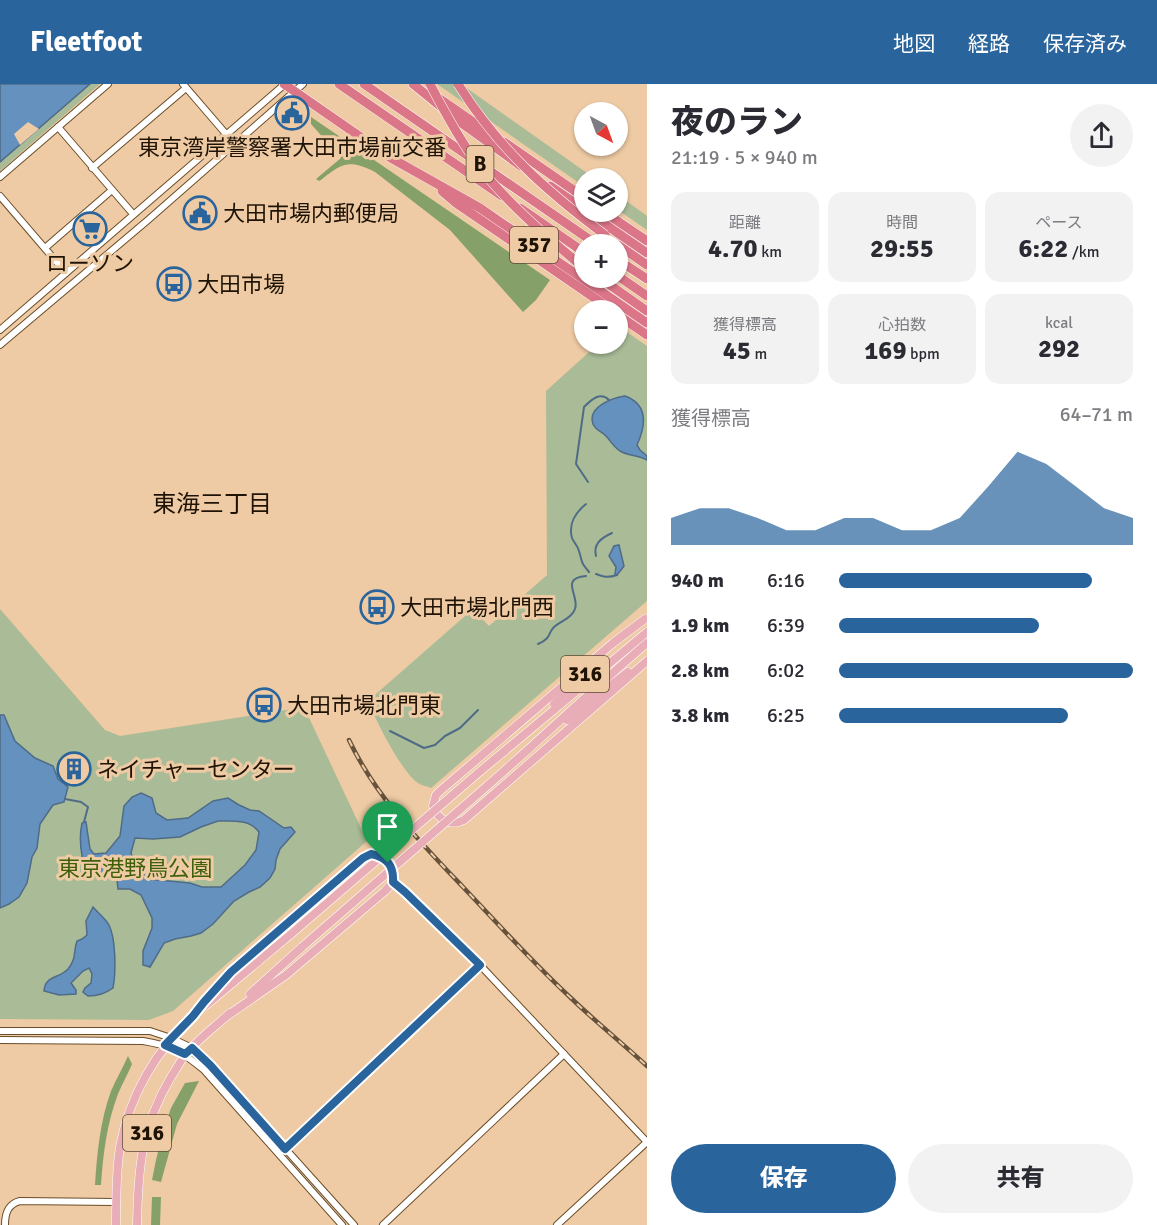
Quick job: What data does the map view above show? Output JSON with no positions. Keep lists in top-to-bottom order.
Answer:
{
  "streets": {
    "highway": ["B", "357"],
    "main road": ["316"]
  },
  "districts": ["東海三丁目"],
  "parks": ["東京港野鳥公園"],
  "places": {
    "public building": ["東京湾岸警察署大田市場前交番", "大田市場内郵便局"],
    "supermarket": ["ローソン"],
    "bus stop": ["大田市場", "大田市場北門西", "大田市場北門東"],
    "building": ["ネイチャーセンター"]
  },
  "north": "bottom right",
  "page": {
    "header": "Fleetfoot",
    "nav": ["地図", "経路", "保存済み"],
    "heading": ["夜のラン", "21:19 · 5 × 940 m"],
    "map_buttons": ["+", "−"],
    "stats": [
      ["距離", "4.70 km"],
      ["時間", "29:55"],
      ["ペース", "6:22 /km"],
      ["獲得標高", "45 m"],
      ["心拍数", "169 bpm"],
      ["kcal", "292"]
    ],
    "chart": ["獲得標高", "64–71 m"],
    "list": [
      {
        "name": "940 m",
        "note": "6:16"
      },
      {
        "name": "1.9 km",
        "note": "6:39"
      },
      {
        "name": "2.8 km",
        "note": "6:02"
      },
      {
        "name": "3.8 km",
        "note": "6:25"
      }
    ],
    "buttons": ["保存", "共有"]
  }
}
